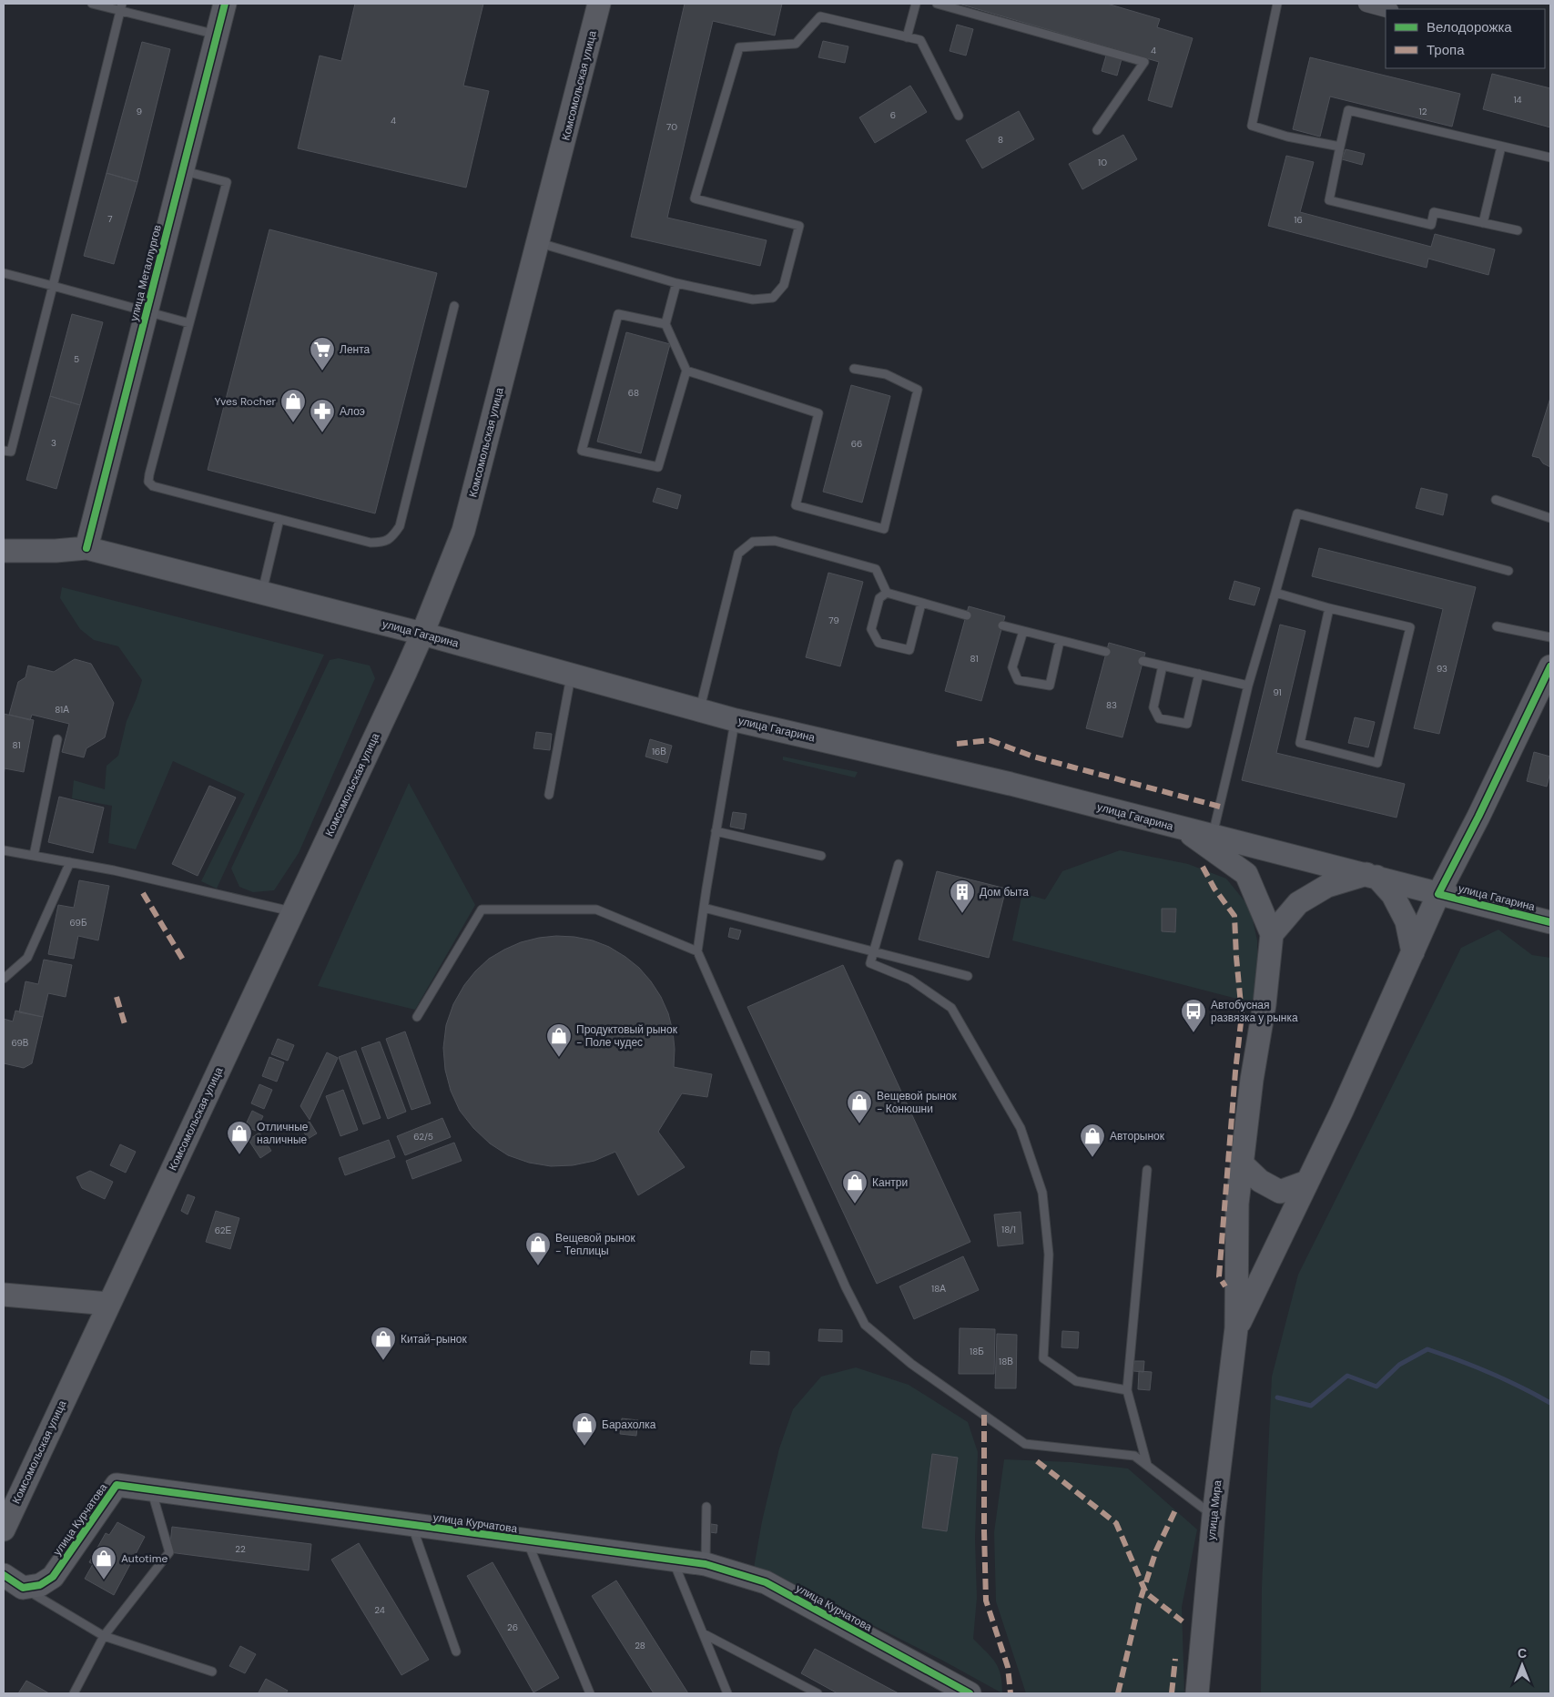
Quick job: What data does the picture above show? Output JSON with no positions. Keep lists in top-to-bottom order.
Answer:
{
  "streets": {
    "main road": [
      "Комсомольская улица",
      "улица Металлургов",
      "улица Гагарина",
      "улица Мира",
      "улица Курчатова"
    ]
  },
  "crossings": [
    ["Комсомольская улица", "улица Гагарина"],
    ["улица Металлургов", "улица Гагарина"]
  ],
  "places": {
    "supermarket": ["Лента"],
    "shop": [
      "Yves Rocher",
      "Продуктовый рынок - Поле чудес",
      "Вещевой рынок - Конюшни",
      "Отличные наличные",
      "Авторынок",
      "Кантри",
      "Вещевой рынок - Теплицы",
      "Китай-рынок",
      "Барахолка",
      "Autotime"
    ],
    "pharmacy": ["Алоэ"],
    "building": ["Дом быта"],
    "bus stop": ["Автобусная развязка у рынка"]
  },
  "house_numbers": [
    "4",
    "14",
    "9",
    "12",
    "6",
    "4",
    "70",
    "8",
    "10",
    "7",
    "16",
    "5",
    "68",
    "3",
    "66",
    "79",
    "81",
    "93",
    "91",
    "83",
    "81А",
    "81",
    "16В",
    "69Б",
    "69В",
    "62/5",
    "18/1",
    "62Е",
    "18А",
    "18Б",
    "18В",
    "22",
    "24",
    "26",
    "28"
  ],
  "legend": ["Велодорожка", "Тропа"],
  "north": "top"
}
